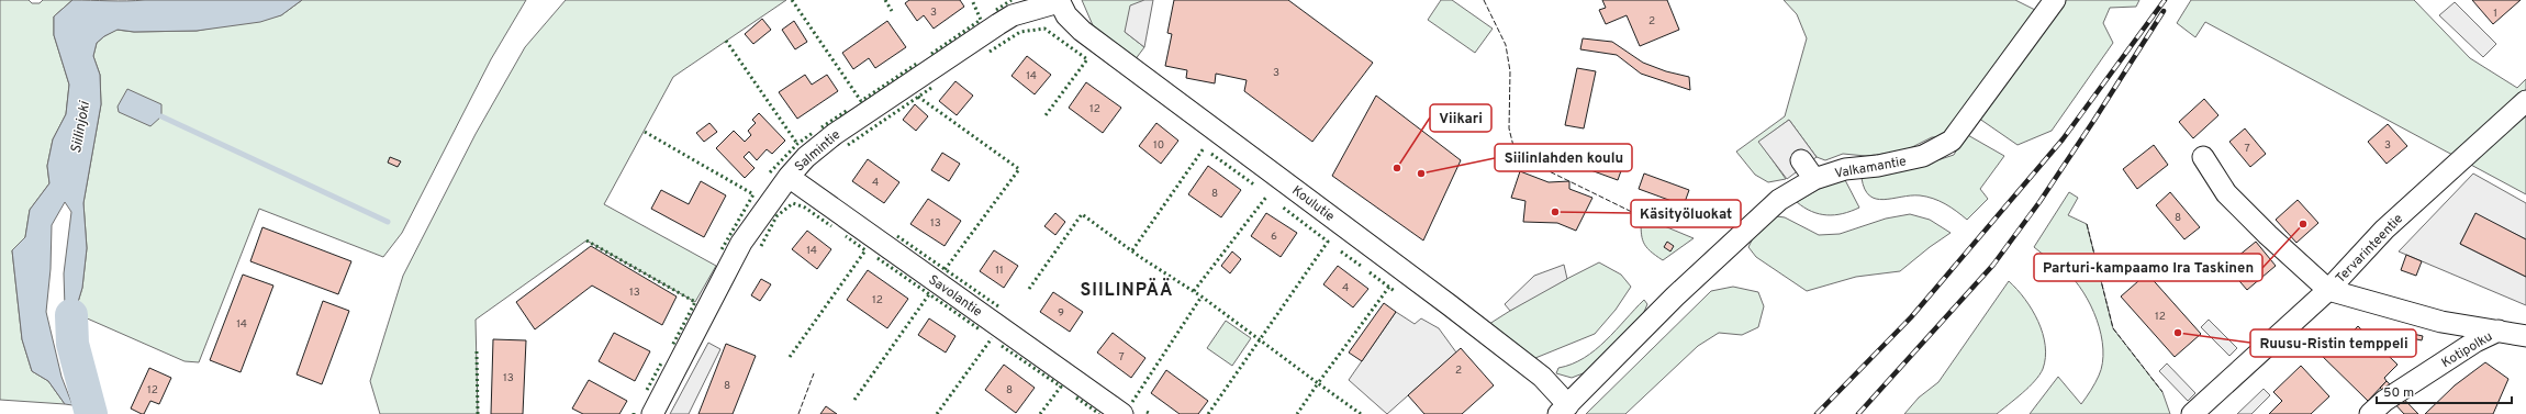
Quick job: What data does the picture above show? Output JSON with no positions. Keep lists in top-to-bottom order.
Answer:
{
  "streets": {
    "street": [
      "Salmintie",
      "Valkamantie",
      "Koulutie",
      "Tervarinteentie",
      "Savolantie",
      "Kotipolku"
    ]
  },
  "crossings": [
    ["Salmintie", "Koulutie"],
    ["Salmintie", "Savolantie"],
    ["Valkamantie", "Koulutie"]
  ],
  "districts": ["SIILINPÄÄ"],
  "water": ["Siilinjoki"],
  "places": [
    "Viikari",
    "Siilinlahden koulu",
    "Käsityöluokat",
    "Parturi-kampaamo Ira Taskinen",
    "Ruusu-Ristin temppeli"
  ],
  "house_numbers": [
    "3",
    "1",
    "2",
    "3",
    "14",
    "12",
    "10",
    "3",
    "7",
    "4",
    "8",
    "8",
    "13",
    "6",
    "14",
    "11",
    "4",
    "13",
    "12",
    "9",
    "12",
    "14",
    "7",
    "2",
    "13",
    "8",
    "12",
    "8"
  ],
  "scale_bar": "50 m"
}
